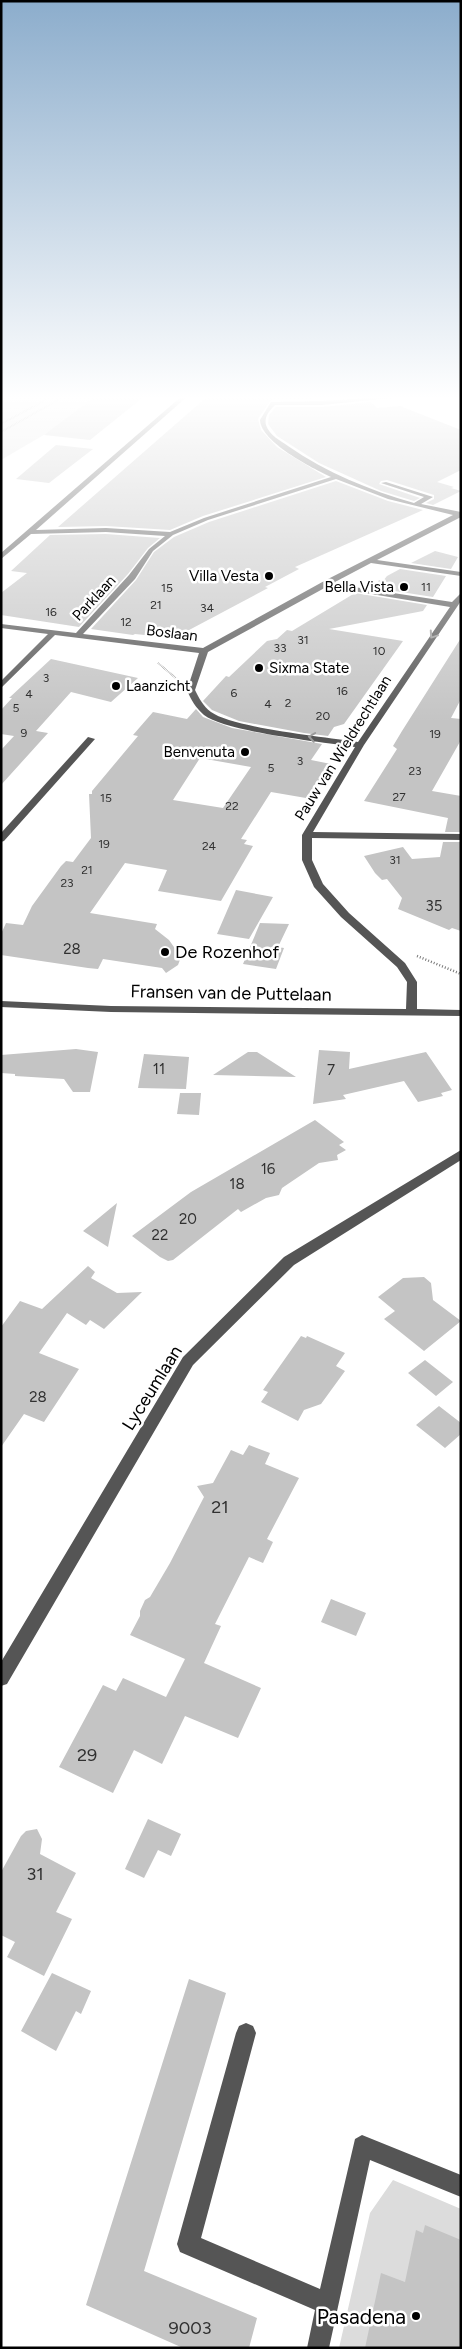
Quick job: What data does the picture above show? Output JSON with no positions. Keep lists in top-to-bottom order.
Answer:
{
  "streets": {
    "street": [
      "Parklaan",
      "Boslaan",
      "Pauw van Wieldrechtlaan",
      "Fransen van de Puttelaan",
      "Lyceumlaan"
    ]
  },
  "crossings": [
    ["Parklaan", "Boslaan"],
    ["Boslaan", "Pauw van Wieldrechtlaan"],
    ["Pauw van Wieldrechtlaan", "Fransen van de Puttelaan"]
  ],
  "places": [
    "Villa Vesta",
    "Bella Vista",
    "Sixma State",
    "Laanzicht",
    "Benvenuta",
    "De Rozenhof",
    "Pasadena"
  ],
  "house_numbers": [
    "11",
    "15",
    "21",
    "34",
    "16",
    "12",
    "31",
    "33",
    "10",
    "3",
    "16",
    "6",
    "4",
    "2",
    "4",
    "5",
    "20",
    "9",
    "19",
    "3",
    "5",
    "23",
    "27",
    "15",
    "22",
    "19",
    "24",
    "31",
    "21",
    "23",
    "35",
    "28",
    "11",
    "7",
    "16",
    "18",
    "20",
    "22",
    "28",
    "21",
    "29",
    "31",
    "9003"
  ]
}
